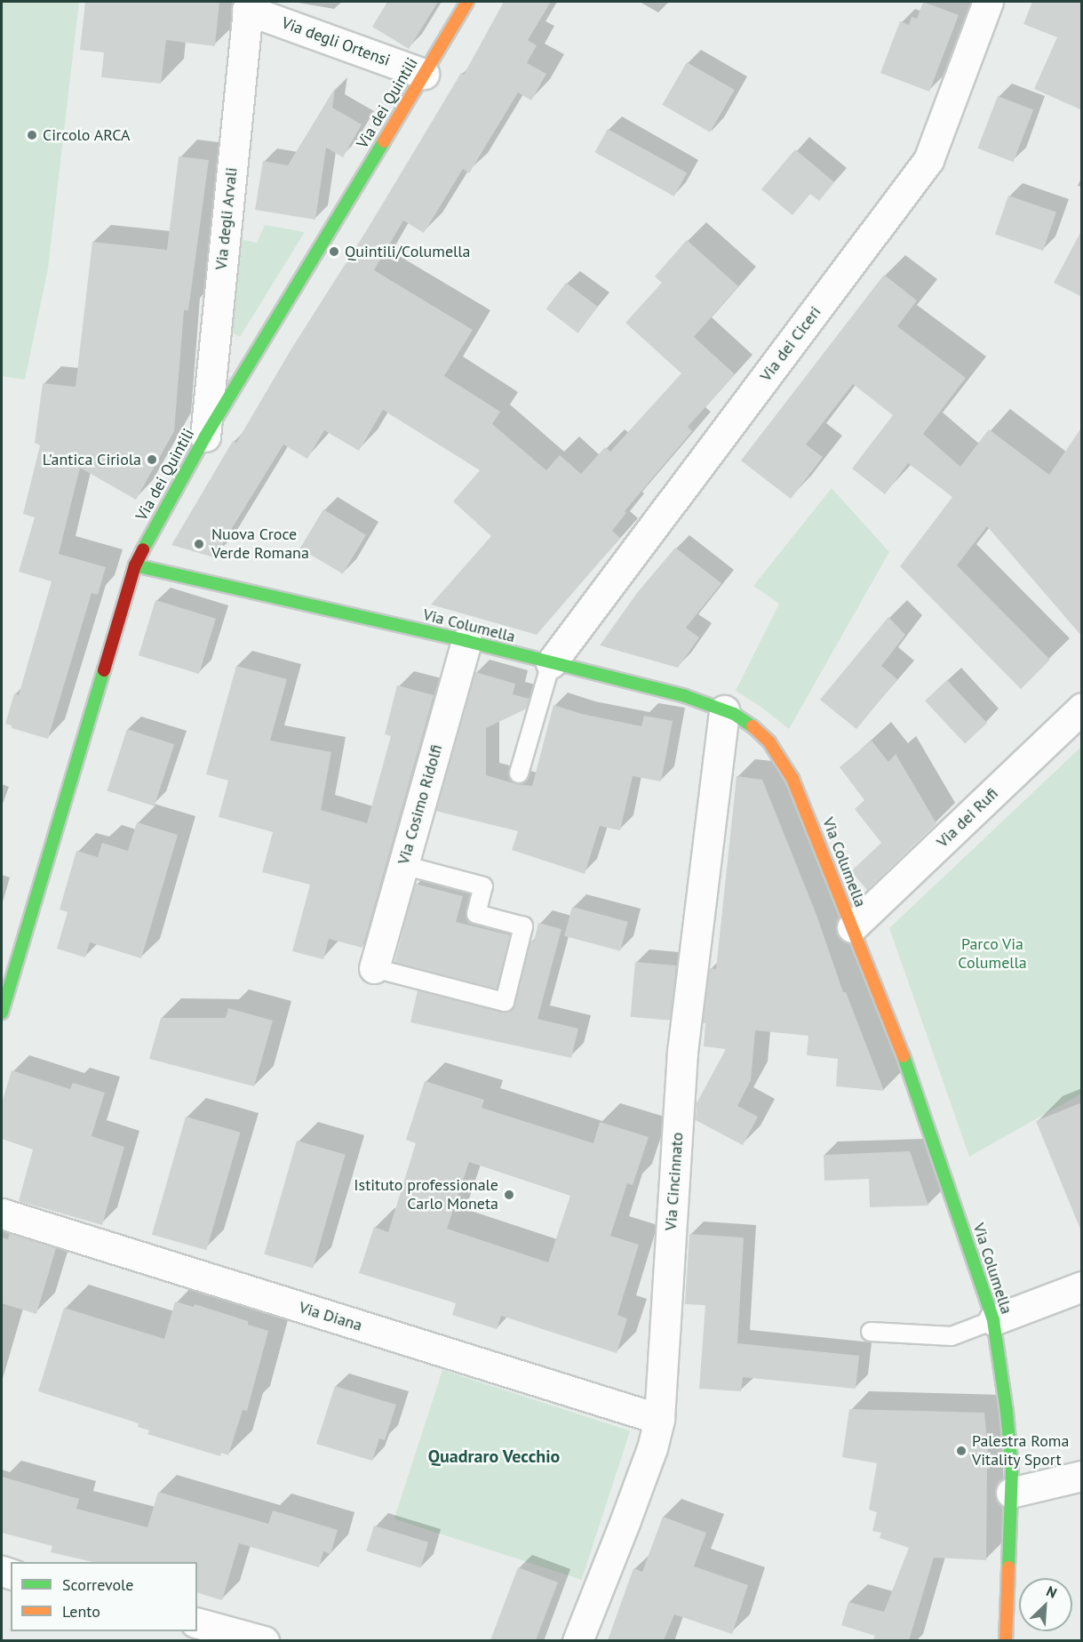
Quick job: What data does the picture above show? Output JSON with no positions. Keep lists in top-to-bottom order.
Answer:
{
  "streets": {
    "street": [
      "Via degli Ortensi",
      "Via dei Quintili",
      "Via degli Arvali",
      "Via dei Ciceri",
      "Via Columella",
      "Via Cosimo Ridolfi",
      "Via dei Rufi",
      "Via Cincinnato",
      "Via Diana"
    ]
  },
  "crossings": [
    ["Via degli Ortensi", "Via dei Quintili"],
    ["Via degli Ortensi", "Via degli Arvali"],
    ["Via dei Quintili", "Via degli Arvali"],
    ["Via dei Quintili", "Via Columella"],
    ["Via dei Ciceri", "Via Columella"],
    ["Via Columella", "Via Cosimo Ridolfi"],
    ["Via Columella", "Via dei Rufi"],
    ["Via Columella", "Via Cincinnato"],
    ["Via Cincinnato", "Via Diana"]
  ],
  "districts": ["Quadraro Vecchio"],
  "parks": ["Parco Via Columella"],
  "places": [
    "Circolo ARCA",
    "Quintili/Columella",
    "L'antica Ciriola",
    "Nuova Croce Verde Romana",
    "Istituto professionale Carlo Moneta",
    "Palestra Roma Vitality Sport"
  ],
  "legend": ["Scorrevole", "Lento"],
  "north": "top right"
}
